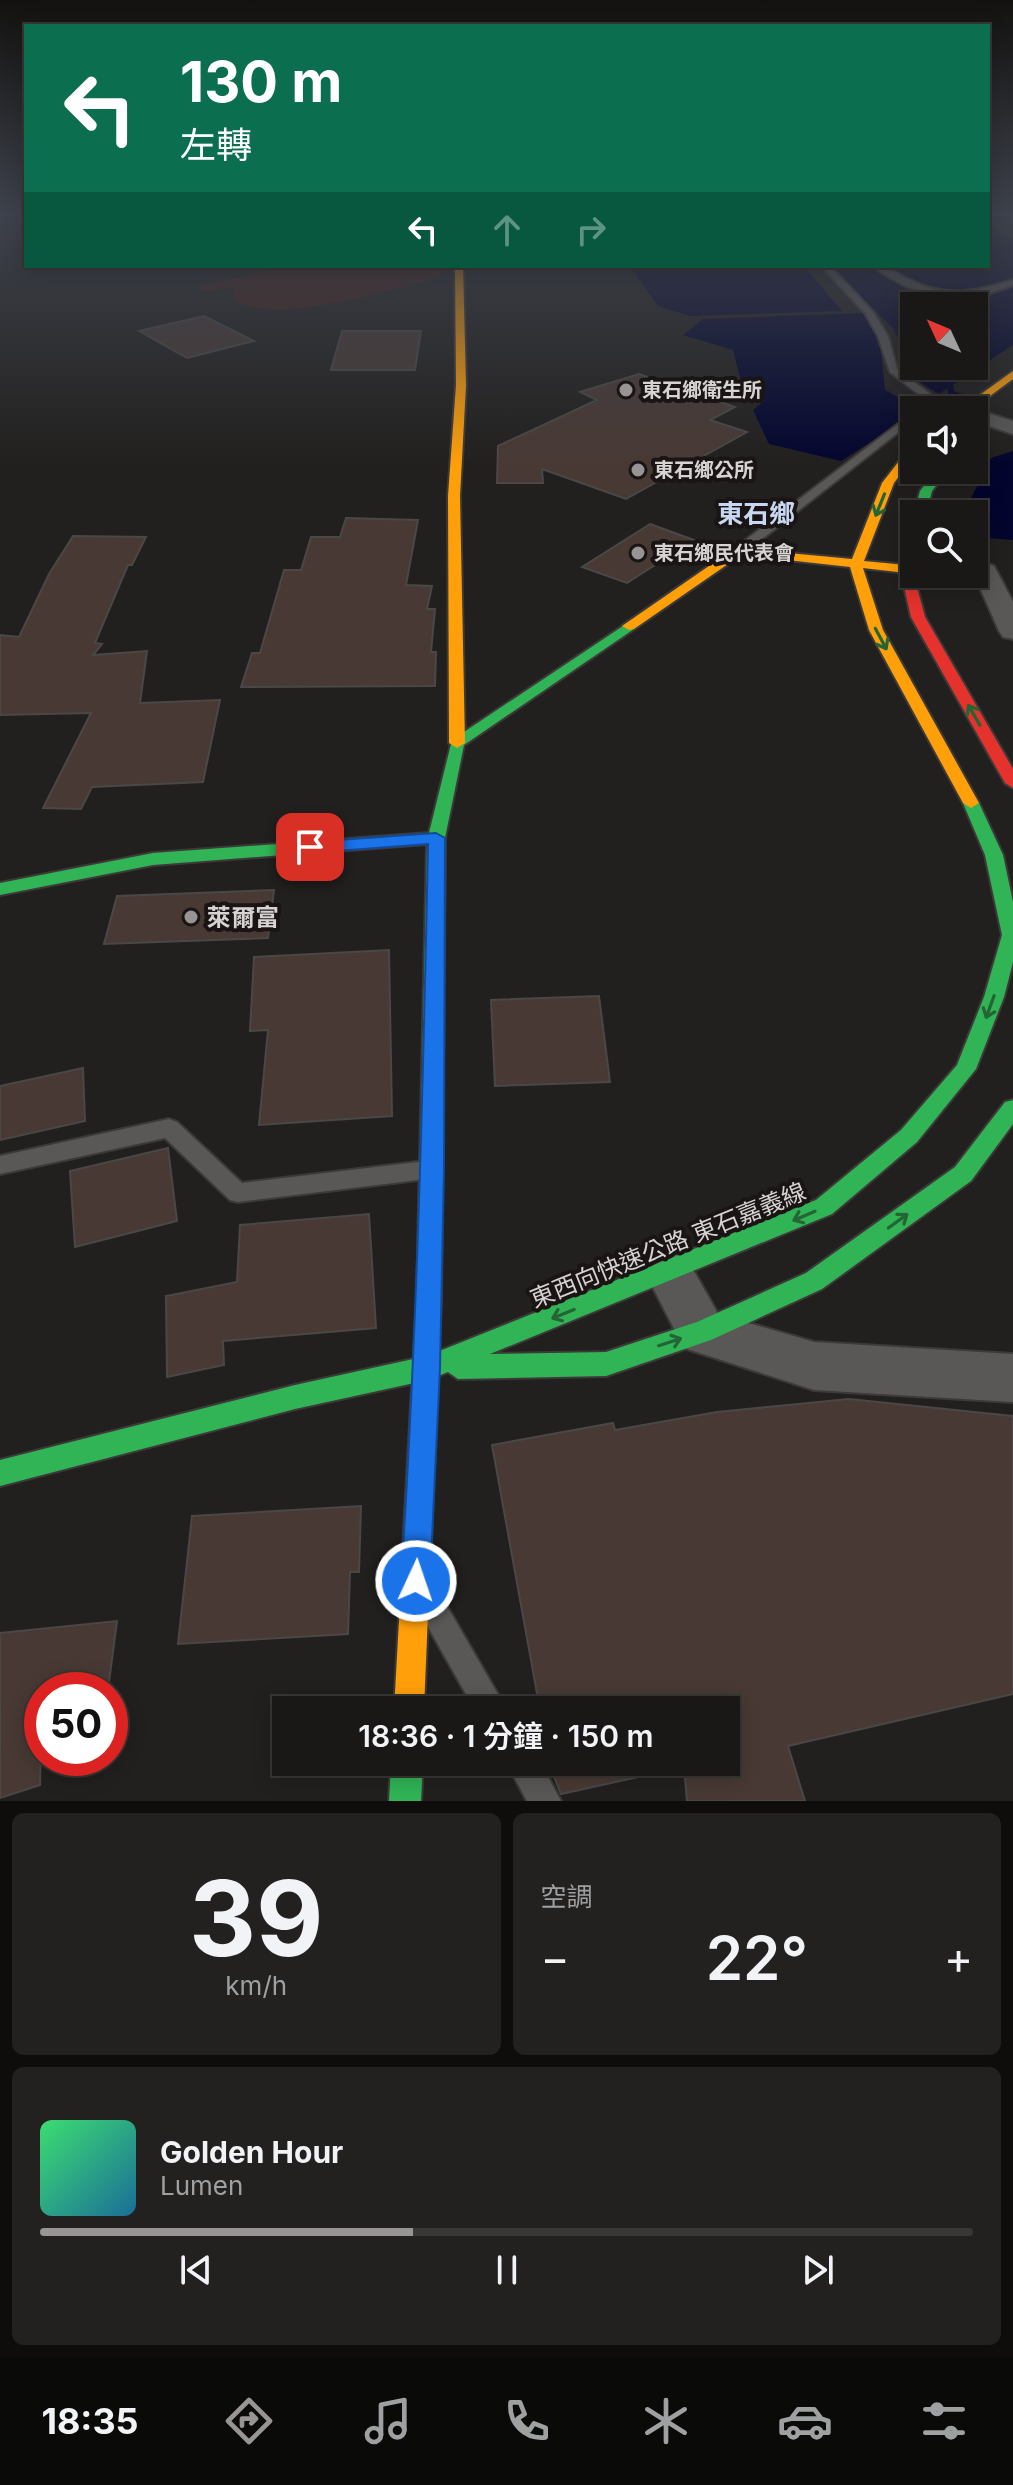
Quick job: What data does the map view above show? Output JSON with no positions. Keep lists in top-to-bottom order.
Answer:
{
  "streets": {
    "main road": ["東西向快速公路 東石嘉義線"]
  },
  "districts": ["東石鄉"],
  "places": [
    "東石鄉衛生所",
    "東石鄉公所",
    "東石鄉民代表會",
    "萊爾富"
  ],
  "north": "top left",
  "page": {
    "turn": ["130 m", "左轉"],
    "limit": "50",
    "trip": "18:36 · 1 分鐘 · 150 m",
    "tile": [
      ["39", "km/h"],
      "空調"
    ],
    "heat": ["−", "22°", "+"],
    "song": ["Golden Hour", "Lumen"],
    "tabs": "18:35"
  }
}
